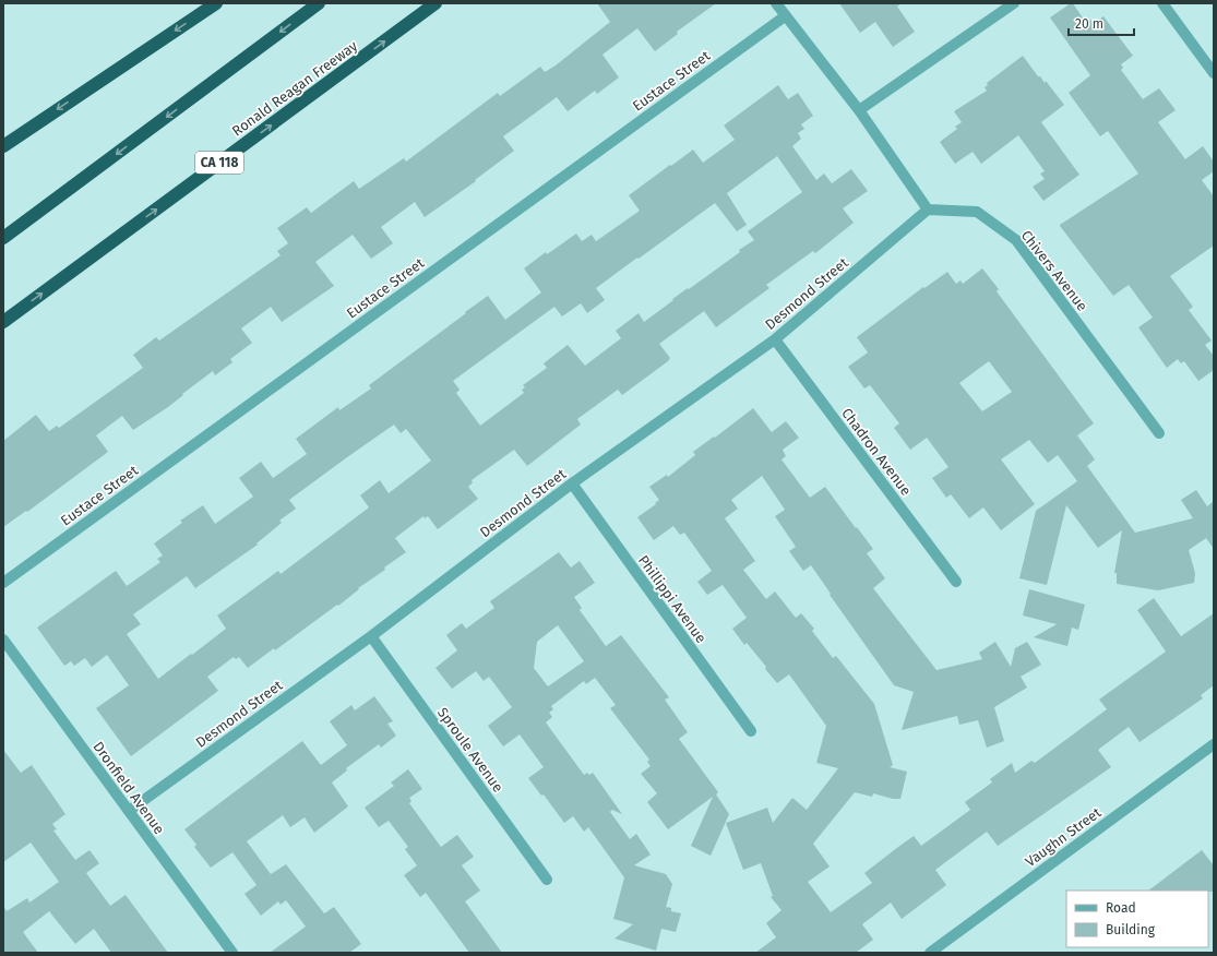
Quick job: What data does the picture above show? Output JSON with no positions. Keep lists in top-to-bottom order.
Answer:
{
  "streets": {
    "highway": ["Ronald Reagan Freeway", "CA 118"],
    "street": [
      "Eustace Street",
      "Chivers Avenue",
      "Desmond Street",
      "Chadron Avenue",
      "Phillippi Avenue",
      "Sproule Avenue",
      "Dronfield Avenue",
      "Vaughn Street"
    ]
  },
  "crossings": [
    ["Chivers Avenue", "Desmond Street"],
    ["Desmond Street", "Chadron Avenue"],
    ["Desmond Street", "Phillippi Avenue"],
    ["Desmond Street", "Sproule Avenue"],
    ["Desmond Street", "Dronfield Avenue"]
  ],
  "legend": ["Road", "Building"],
  "scale_bar": "20 m"
}
